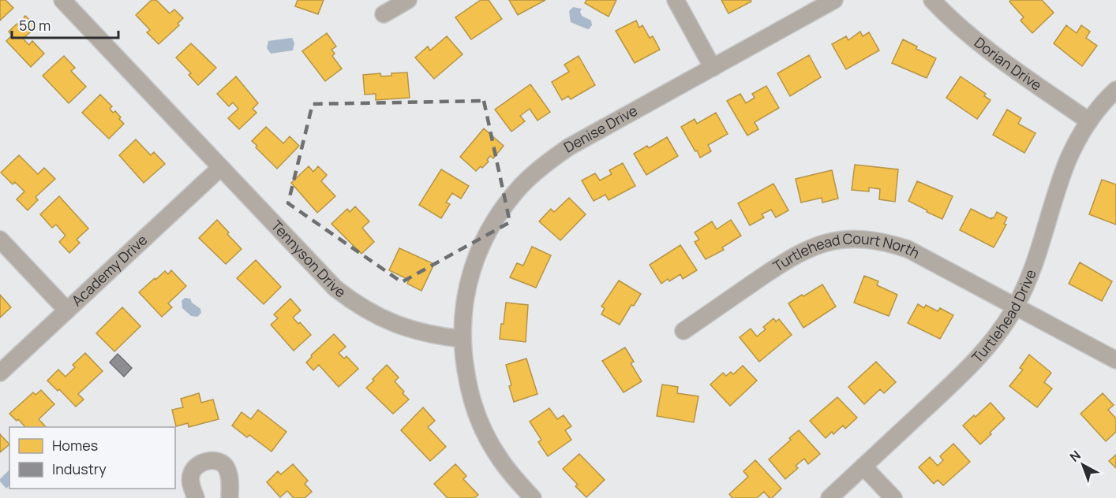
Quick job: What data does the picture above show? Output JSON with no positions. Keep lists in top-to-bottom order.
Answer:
{
  "streets": {
    "street": [
      "Dorian Drive",
      "Denise Drive",
      "Tennyson Drive",
      "Turtlehead Court North",
      "Academy Drive",
      "Turtlehead Drive"
    ]
  },
  "crossings": [
    ["Dorian Drive", "Turtlehead Drive"],
    ["Denise Drive", "Tennyson Drive"],
    ["Tennyson Drive", "Academy Drive"],
    ["Turtlehead Court North", "Turtlehead Drive"]
  ],
  "legend": ["Homes", "Industry"],
  "scale_bar": "50 m",
  "north": "top left"
}
